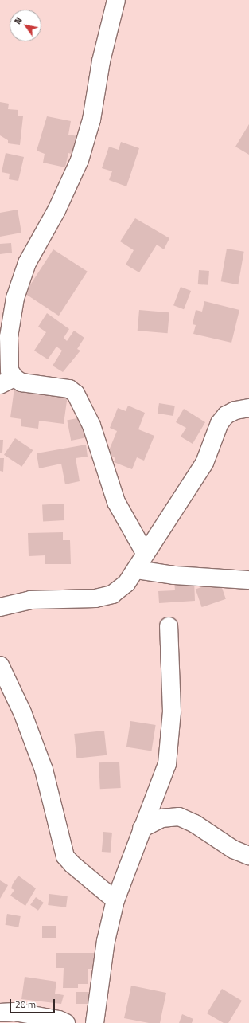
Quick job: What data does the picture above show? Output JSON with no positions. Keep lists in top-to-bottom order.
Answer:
{
  "scale_bar": "20 m",
  "north": "top left"
}
